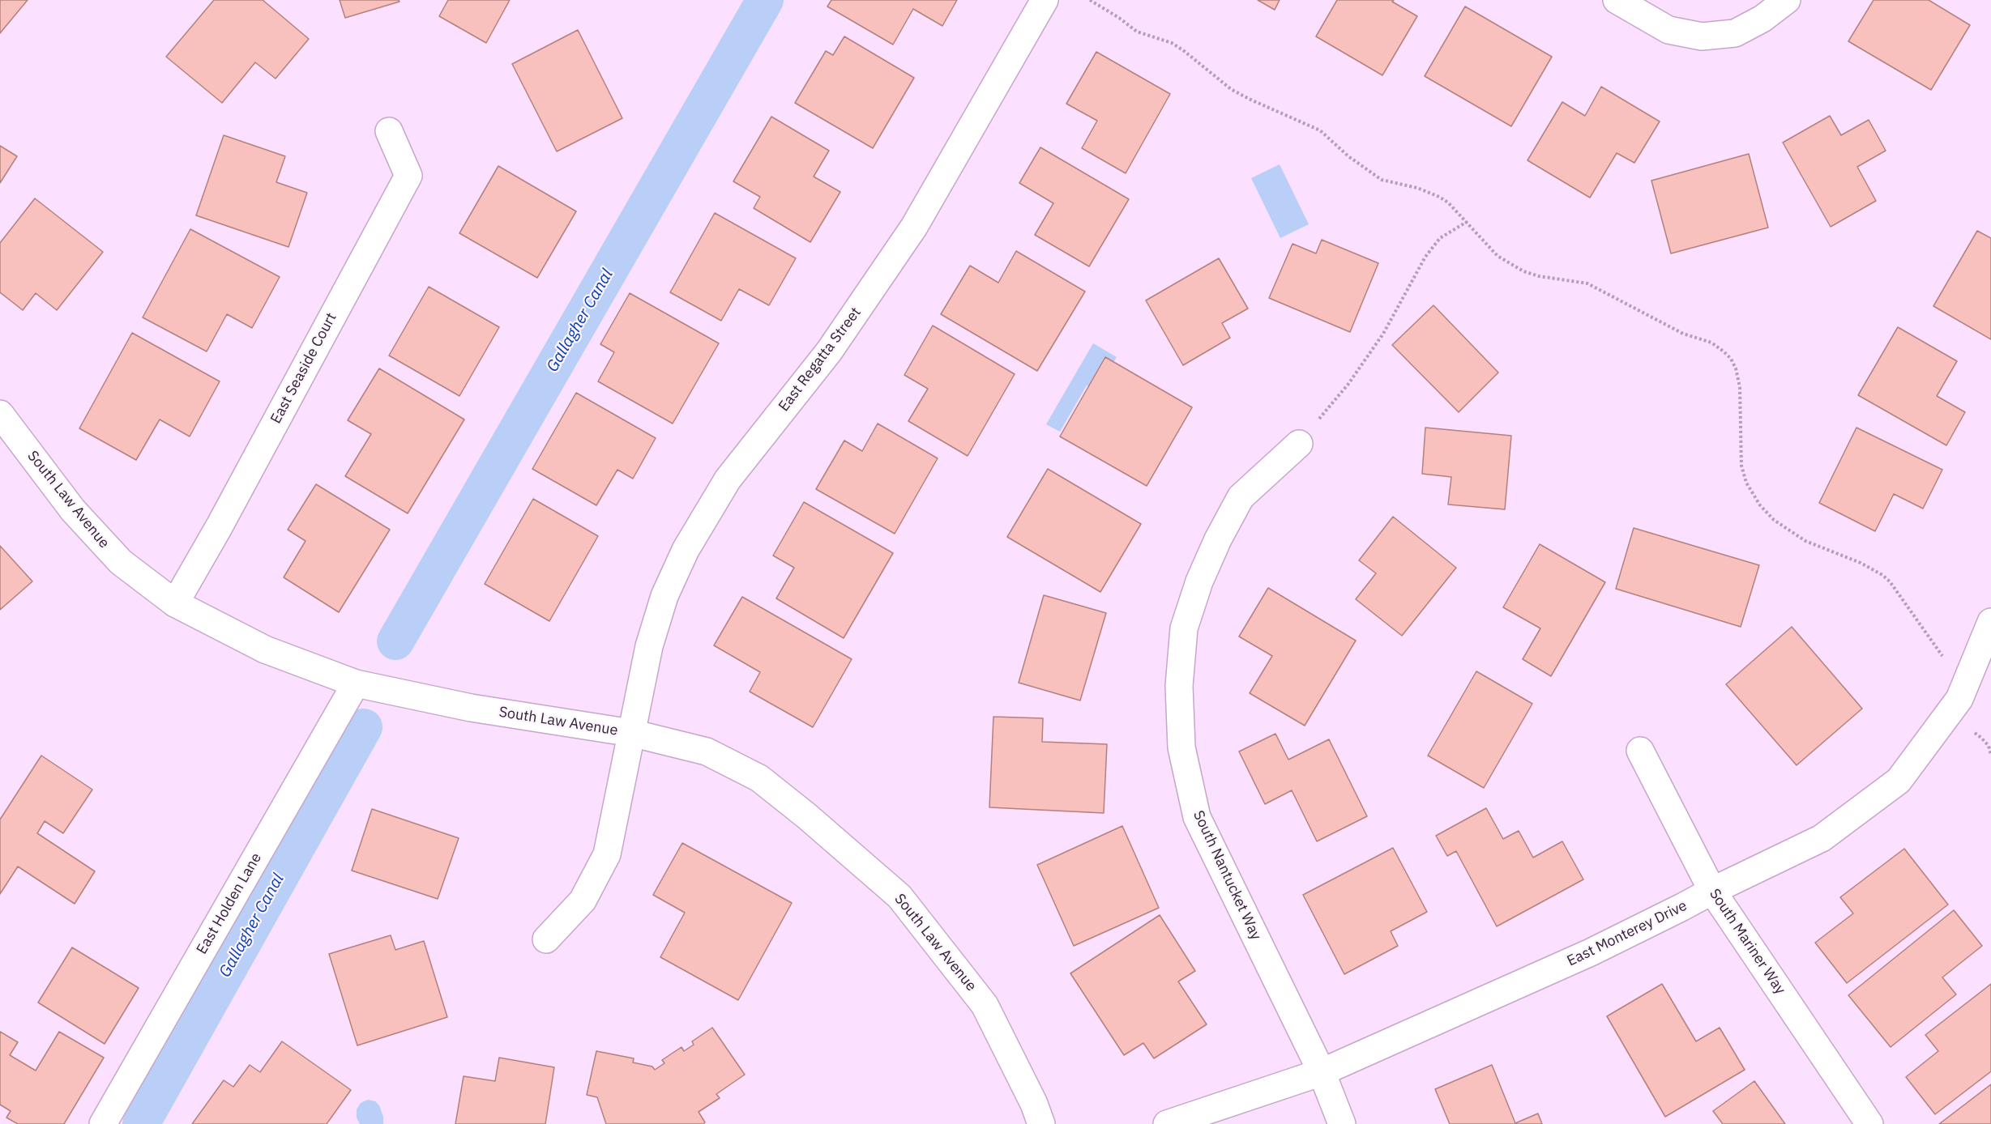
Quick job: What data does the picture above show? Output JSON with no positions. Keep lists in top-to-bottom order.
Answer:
{
  "streets": {
    "street": [
      "East Regatta Street",
      "East Seaside Court",
      "South Law Avenue",
      "South Nantucket Way",
      "East Holden Lane",
      "East Monterey Drive",
      "South Mariner Way"
    ]
  },
  "crossings": [
    ["East Regatta Street", "South Law Avenue"],
    ["East Seaside Court", "South Law Avenue"],
    ["South Law Avenue", "East Holden Lane"],
    ["South Nantucket Way", "East Monterey Drive"],
    ["East Monterey Drive", "South Mariner Way"]
  ],
  "water": ["Gallagher Canal"]
}
